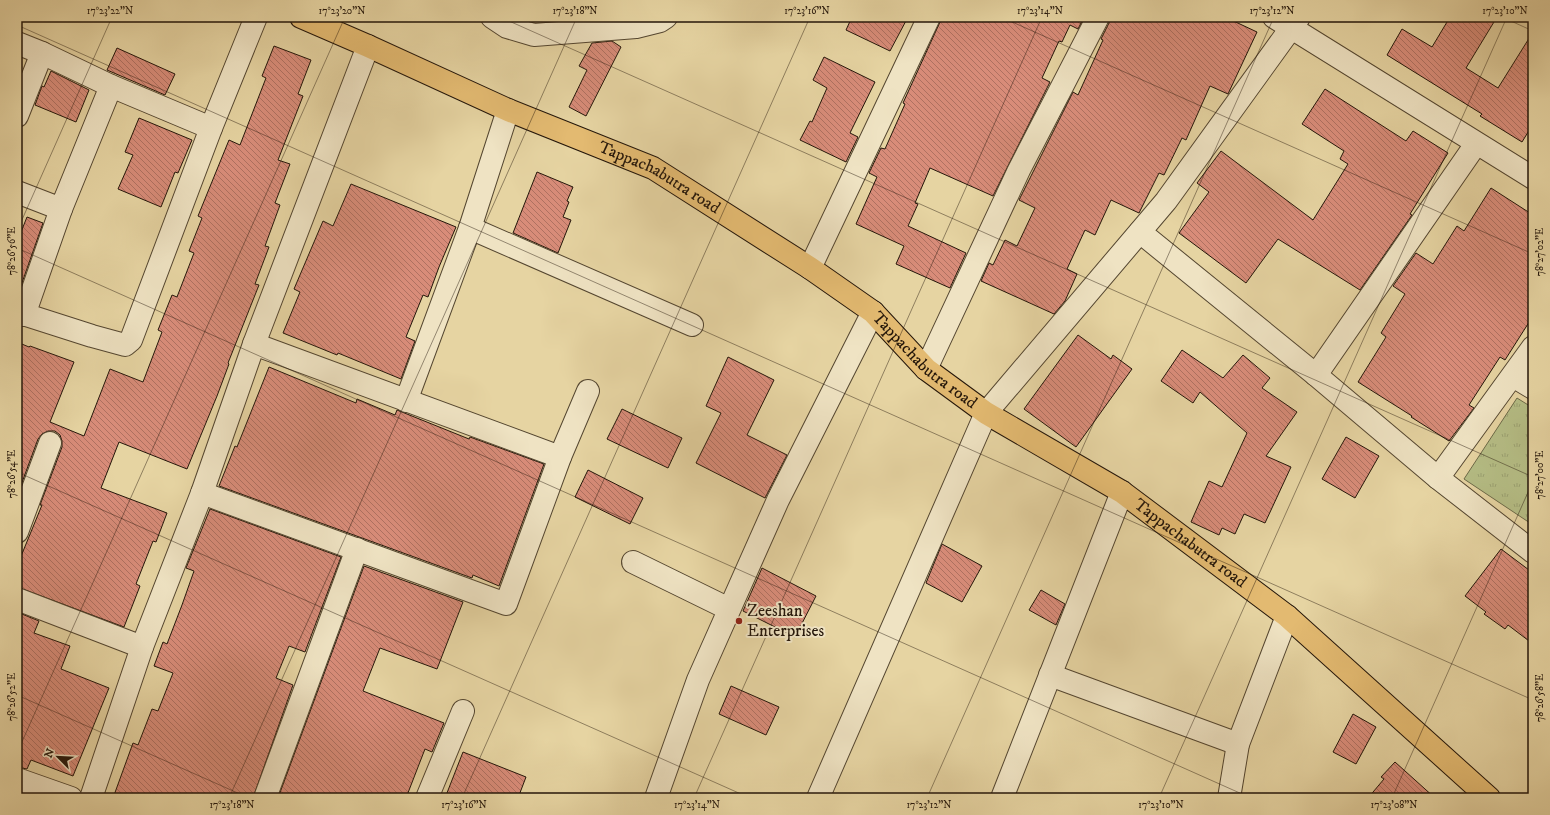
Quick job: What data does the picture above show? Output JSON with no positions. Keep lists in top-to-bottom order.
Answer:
{
  "streets": {
    "main road": ["Tappachabutra road"]
  },
  "places": ["Zeeshan Enterprises"],
  "north": "top left",
  "coordinates": [
    "17°23'22\"N",
    "17°23'20\"N",
    "17°23'18\"N",
    "17°23'16\"N",
    "17°23'14\"N",
    "17°23'12\"N",
    "17°23'10\"N",
    "78°26'56\"E",
    "78°27'02\"E",
    "78°26'54\"E",
    "78°27'00\"E",
    "78°26'52\"E",
    "78°26'58\"E",
    "17°23'08\"N"
  ]
}
